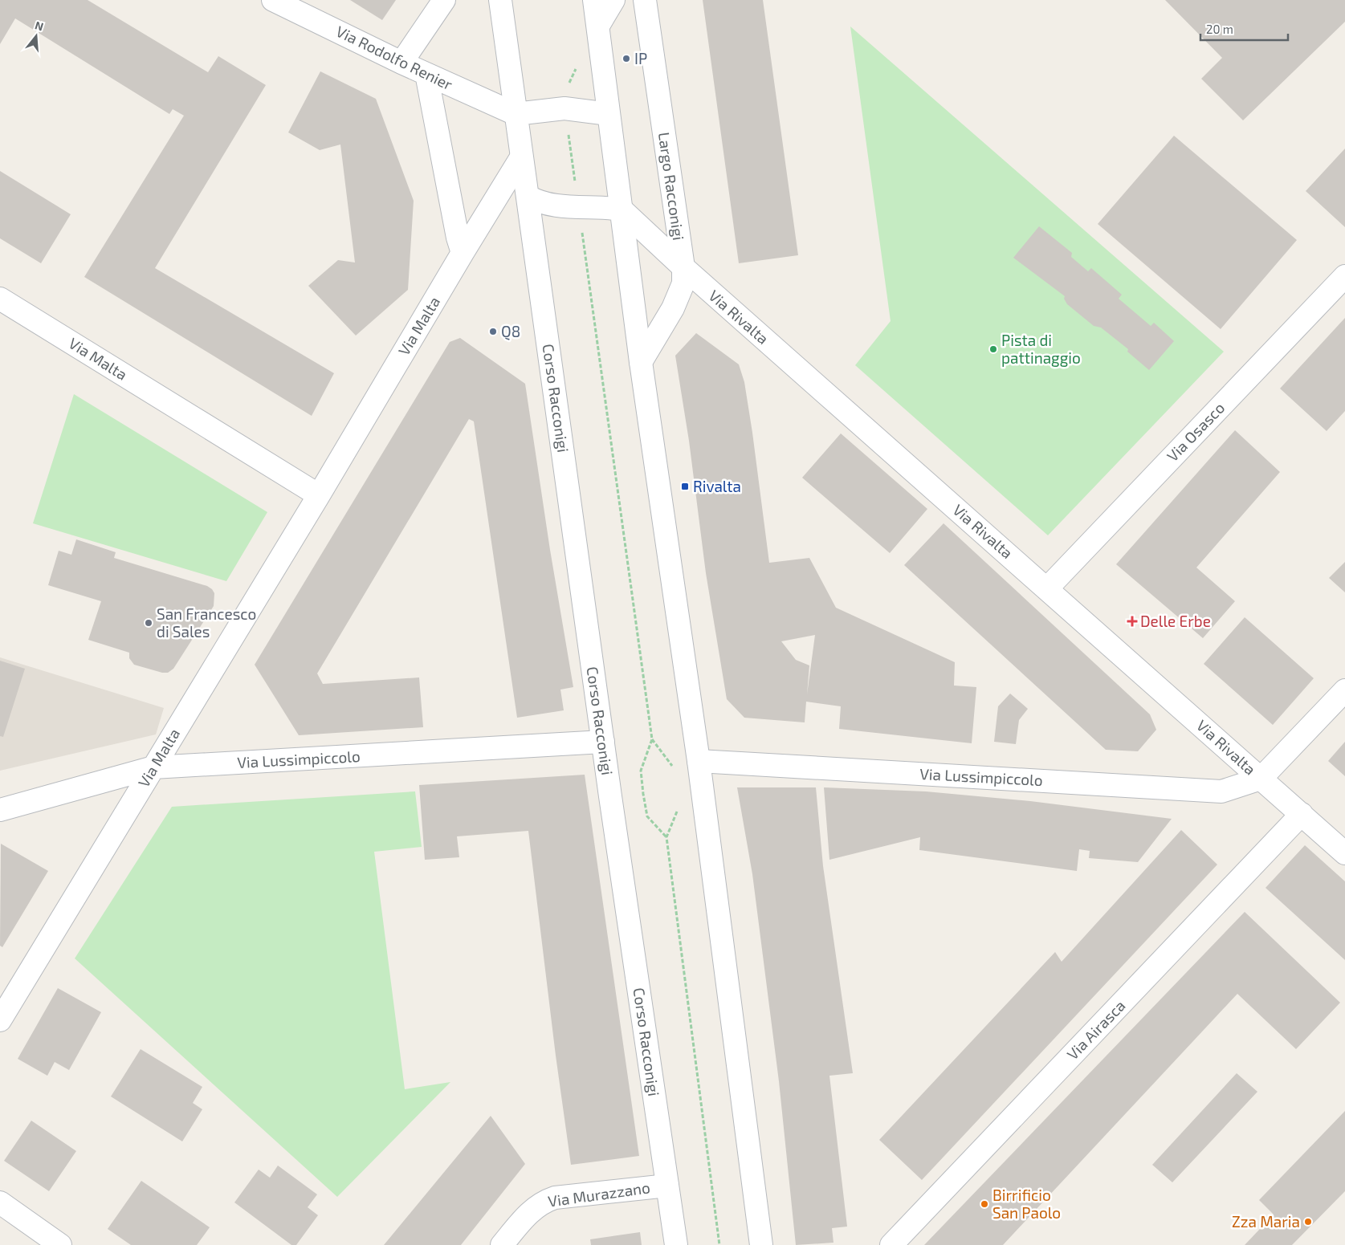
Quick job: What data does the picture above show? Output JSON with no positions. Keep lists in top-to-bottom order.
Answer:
{
  "streets": {
    "street": [
      "Via Rodolfo Renier",
      "Largo Racconigi",
      "Via Rivalta",
      "Via Malta",
      "Corso Racconigi",
      "Via Osasco",
      "Via Lussimpiccolo",
      "Via Airasca",
      "Via Murazzano"
    ]
  },
  "crossings": [
    ["Via Rodolfo Renier", "Corso Racconigi"],
    ["Largo Racconigi", "Via Rivalta"],
    ["Via Rivalta", "Via Osasco"],
    ["Via Rivalta", "Via Lussimpiccolo"],
    ["Via Rivalta", "Via Airasca"],
    ["Via Malta", "Corso Racconigi"],
    ["Via Malta", "Via Lussimpiccolo"],
    ["Corso Racconigi", "Via Lussimpiccolo"],
    ["Corso Racconigi", "Via Murazzano"]
  ],
  "places": {
    "other": [
      "IP",
      "Q8",
      "Pista di pattinaggio",
      "San Francesco di Sales",
      "Birrificio San Paolo",
      "Zza Maria"
    ],
    "transit": ["Rivalta"],
    "health": ["Delle Erbe"]
  },
  "scale_bar": "20 m",
  "north": "top"
}
